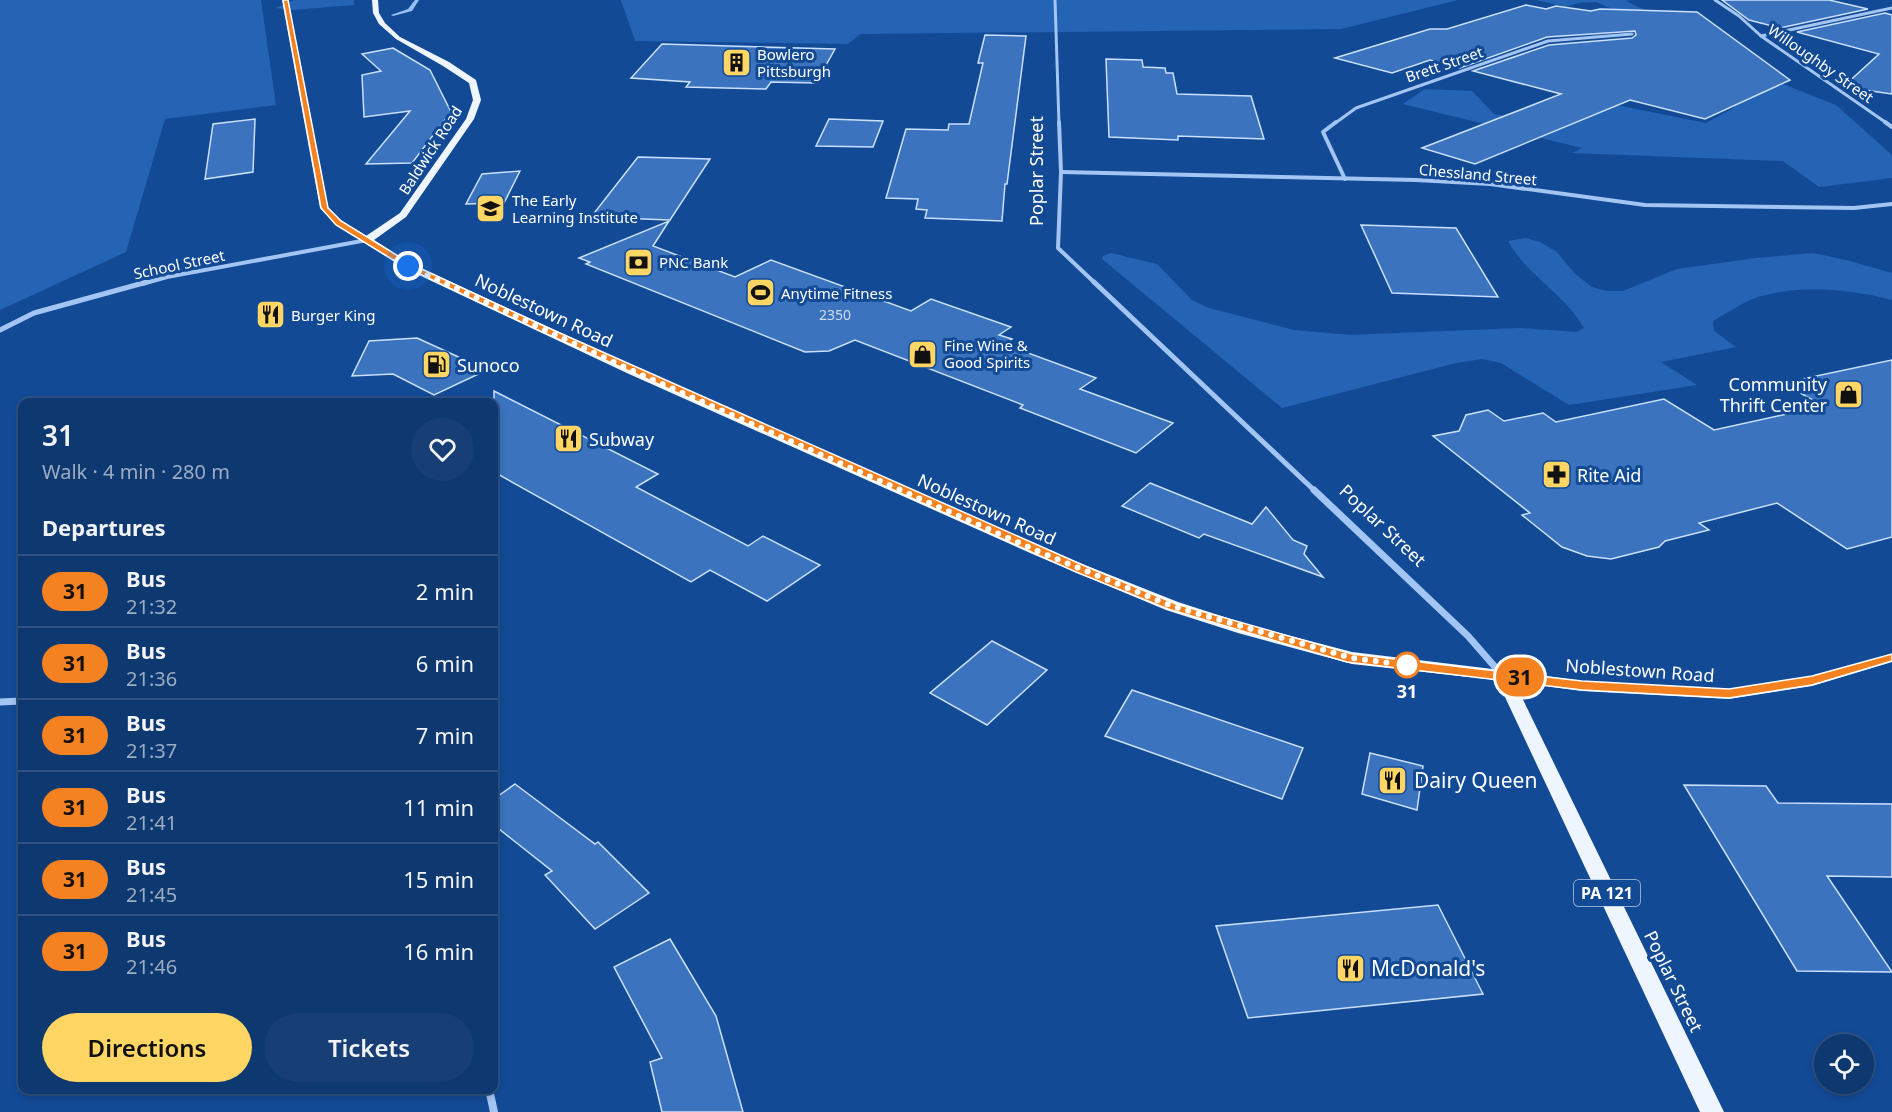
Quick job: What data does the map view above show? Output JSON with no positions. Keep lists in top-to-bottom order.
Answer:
{
  "streets": {
    "main road": [
      "Baldwick Road",
      "Poplar Street",
      "Noblestown Road",
      "PA 121"
    ],
    "street": [
      "Willoughby Street",
      "Brett Street",
      "Chessland Street",
      "School Street"
    ]
  },
  "crossings": [
    ["Brett Street", "Chessland Street"],
    ["Baldwick Road", "School Street"],
    ["Baldwick Road", "Noblestown Road"],
    ["Poplar Street", "Chessland Street"],
    ["Poplar Street", "Noblestown Road"],
    ["School Street", "Noblestown Road"]
  ],
  "places": {
    "building": ["Bowlero Pittsburgh"],
    "school or university": ["The Early Learning Institute"],
    "bank": ["PNC Bank"],
    "sports": ["Anytime Fitness"],
    "restaurant": [
      "Burger King",
      "Subway",
      "Dairy Queen",
      "McDonald's"
    ],
    "shop": ["Fine Wine & Good Spirits", "Community Thrift Center"],
    "fuel station": ["Sunoco"],
    "pharmacy": ["Rite Aid"],
    "other": ["31"]
  },
  "lines": ["bus line 31"],
  "house_numbers": ["2350"],
  "page": {
    "on_map": "31",
    "heading": [
      ["31", "Walk · 4 min · 280 m"],
      "Departures"
    ],
    "list": [
      {
        "mark": "31",
        "name": "Bus",
        "note": "21:32",
        "value": "2 min"
      },
      {
        "mark": "31",
        "name": "Bus",
        "note": "21:36",
        "value": "6 min"
      },
      {
        "mark": "31",
        "name": "Bus",
        "note": "21:37",
        "value": "7 min"
      },
      {
        "mark": "31",
        "name": "Bus",
        "note": "21:41",
        "value": "11 min"
      },
      {
        "mark": "31",
        "name": "Bus",
        "note": "21:45",
        "value": "15 min"
      },
      {
        "mark": "31",
        "name": "Bus",
        "note": "21:46",
        "value": "16 min"
      }
    ],
    "buttons": ["Directions", "Tickets"]
  }
}
